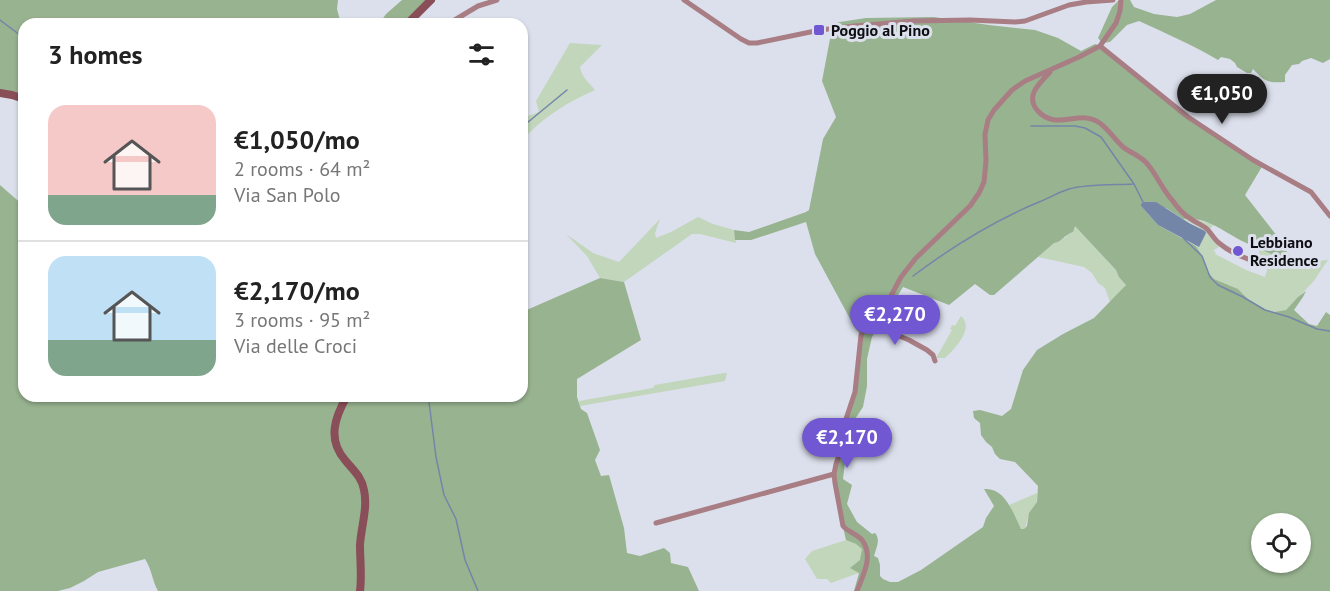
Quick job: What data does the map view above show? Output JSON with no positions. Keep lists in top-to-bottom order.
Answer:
{
  "places": {
    "transit": ["Poggio al Pino"],
    "other": ["Lebbiano Residence"]
  },
  "page": {
    "heading": "3 homes",
    "price": ["€1,050", "€2,270", "€2,170"],
    "list": [
      {
        "name": "€1,050/mo",
        "note": "2 rooms · 64 m² · Via San Polo"
      },
      {
        "name": "€2,170/mo",
        "note": "3 rooms · 95 m² · Via delle Croci"
      }
    ]
  }
}
